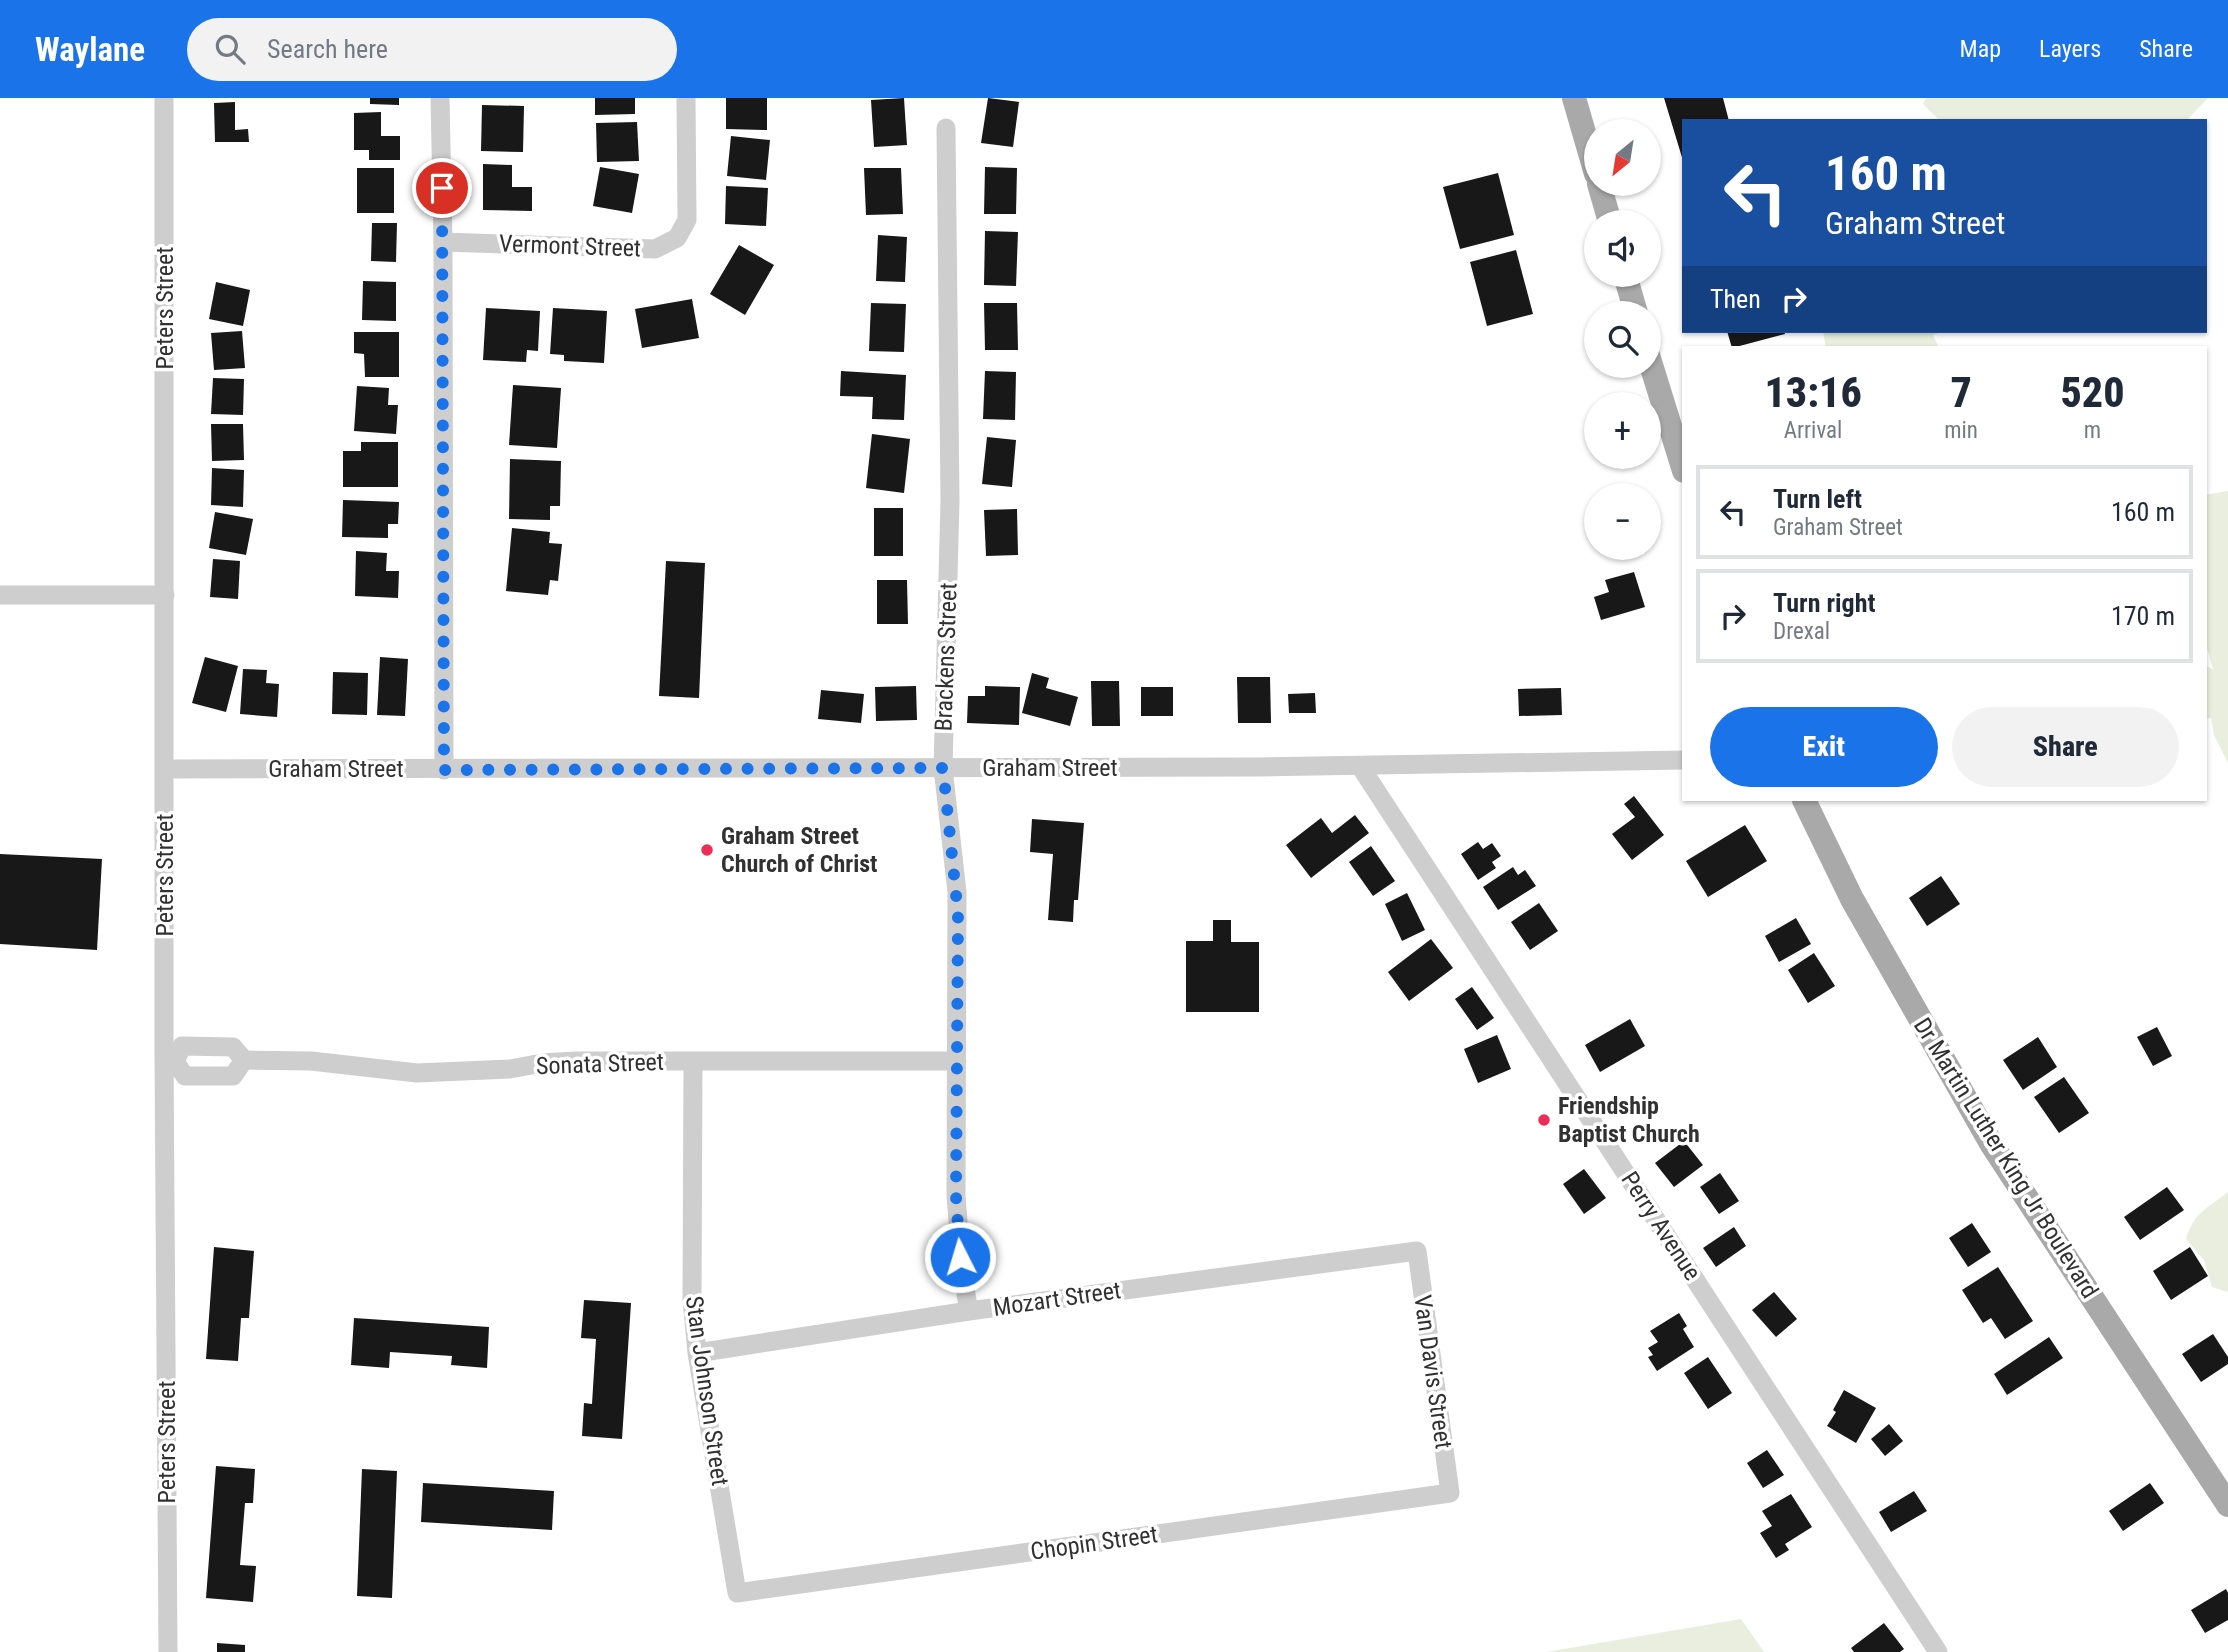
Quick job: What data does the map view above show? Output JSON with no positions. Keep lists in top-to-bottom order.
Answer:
{
  "streets": {
    "main road": ["Dr Martin Luther King Jr Boulevard"],
    "street": [
      "Vermont Street",
      "Peters Street",
      "Brackens Street",
      "Graham Street",
      "Sonata Street",
      "Perry Avenue",
      "Mozart Street",
      "Van Davis Street",
      "Stan Johnson Street",
      "Chopin Street"
    ]
  },
  "crossings": [
    ["Peters Street", "Graham Street"],
    ["Peters Street", "Sonata Street"],
    ["Brackens Street", "Graham Street"],
    ["Brackens Street", "Sonata Street"],
    ["Brackens Street", "Mozart Street"],
    ["Graham Street", "Perry Avenue"],
    ["Sonata Street", "Stan Johnson Street"],
    ["Mozart Street", "Van Davis Street"],
    ["Mozart Street", "Stan Johnson Street"],
    ["Van Davis Street", "Chopin Street"],
    ["Stan Johnson Street", "Chopin Street"]
  ],
  "places": ["Graham Street Church of Christ", "Friendship Baptist Church"],
  "north": "bottom left",
  "page": {
    "header": "Waylane",
    "search": "Search here",
    "nav": ["Map", "Layers", "Share"],
    "map_buttons": ["+", "−"],
    "turn": ["160 m", "Graham Street"],
    "then": "Then",
    "eta": [
      "13:16",
      "Arrival",
      "7",
      "min",
      "520",
      "m"
    ],
    "list": [
      {
        "name": "Turn left",
        "note": "Graham Street",
        "value": "160 m"
      },
      {
        "name": "Turn right",
        "note": "Drexal",
        "value": "170 m"
      }
    ],
    "buttons": ["Exit", "Share"]
  }
}
